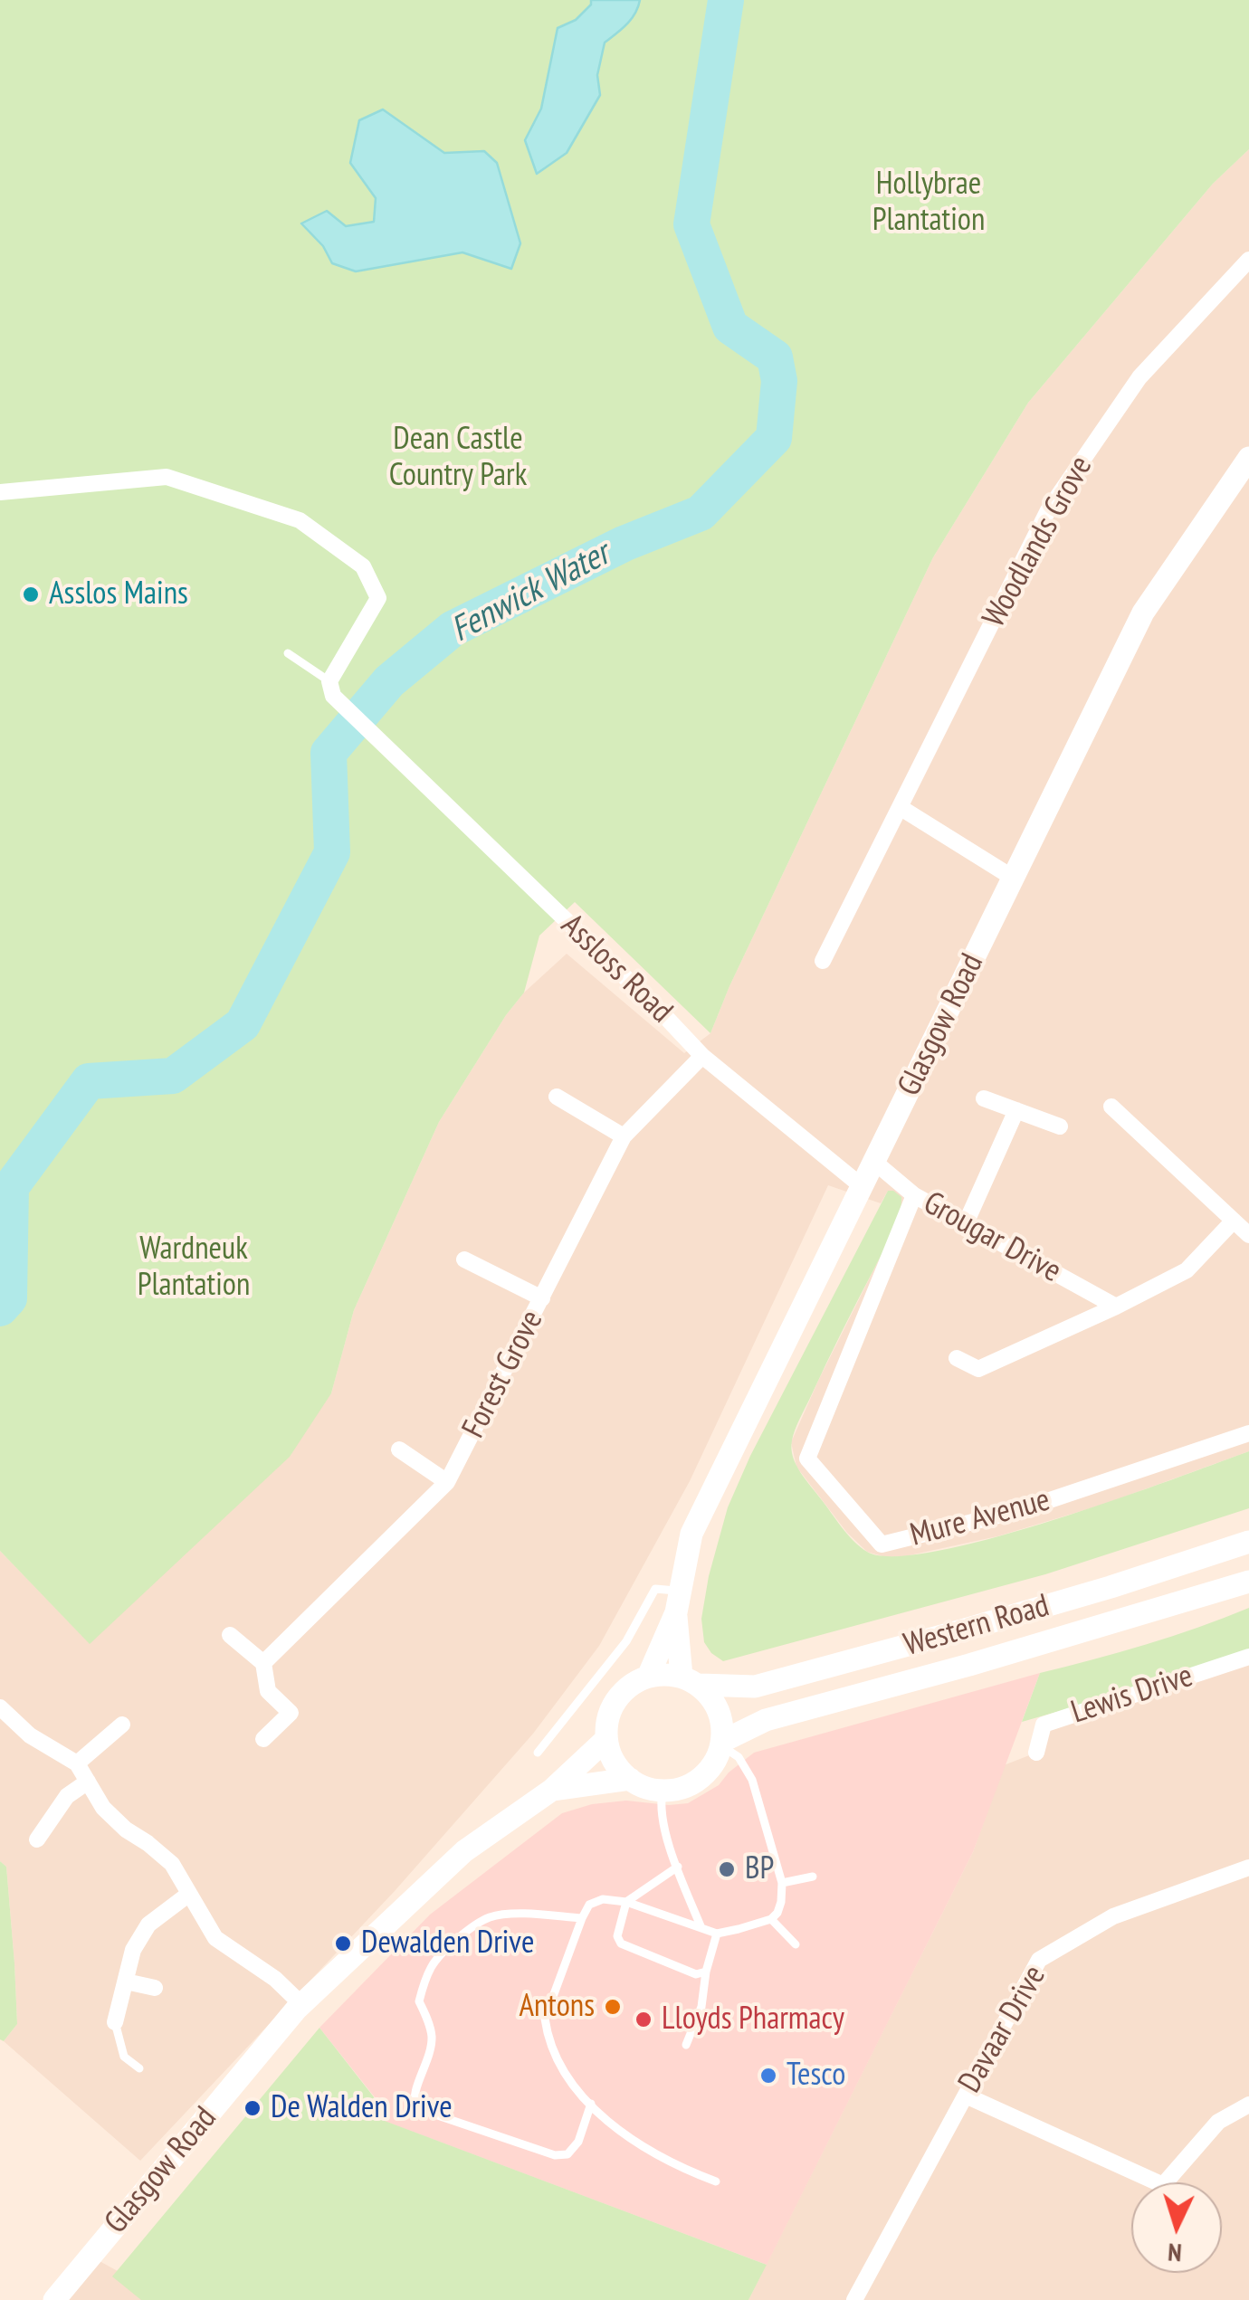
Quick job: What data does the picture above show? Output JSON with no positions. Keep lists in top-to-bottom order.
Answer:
{
  "streets": {
    "main road": ["Glasgow Road", "Western Road"],
    "street": [
      "Woodlands Grove",
      "Assloss Road",
      "Grougar Drive",
      "Forest Grove",
      "Mure Avenue",
      "Lewis Drive",
      "Davaar Drive"
    ]
  },
  "crossings": [
    ["Assloss Road", "Glasgow Road"],
    ["Assloss Road", "Forest Grove"],
    ["Glasgow Road", "Grougar Drive"],
    ["Glasgow Road", "Western Road"],
    ["Grougar Drive", "Mure Avenue"]
  ],
  "water": ["Fenwick Water"],
  "parks": ["Hollybrae Plantation", "Dean Castle Country Park", "Wardneuk Plantation"],
  "places": [
    "Asslos Mains",
    "BP",
    "Dewalden Drive",
    "Antons",
    "Lloyds Pharmacy",
    "Tesco",
    "De Walden Drive"
  ],
  "north": "bottom"
}
